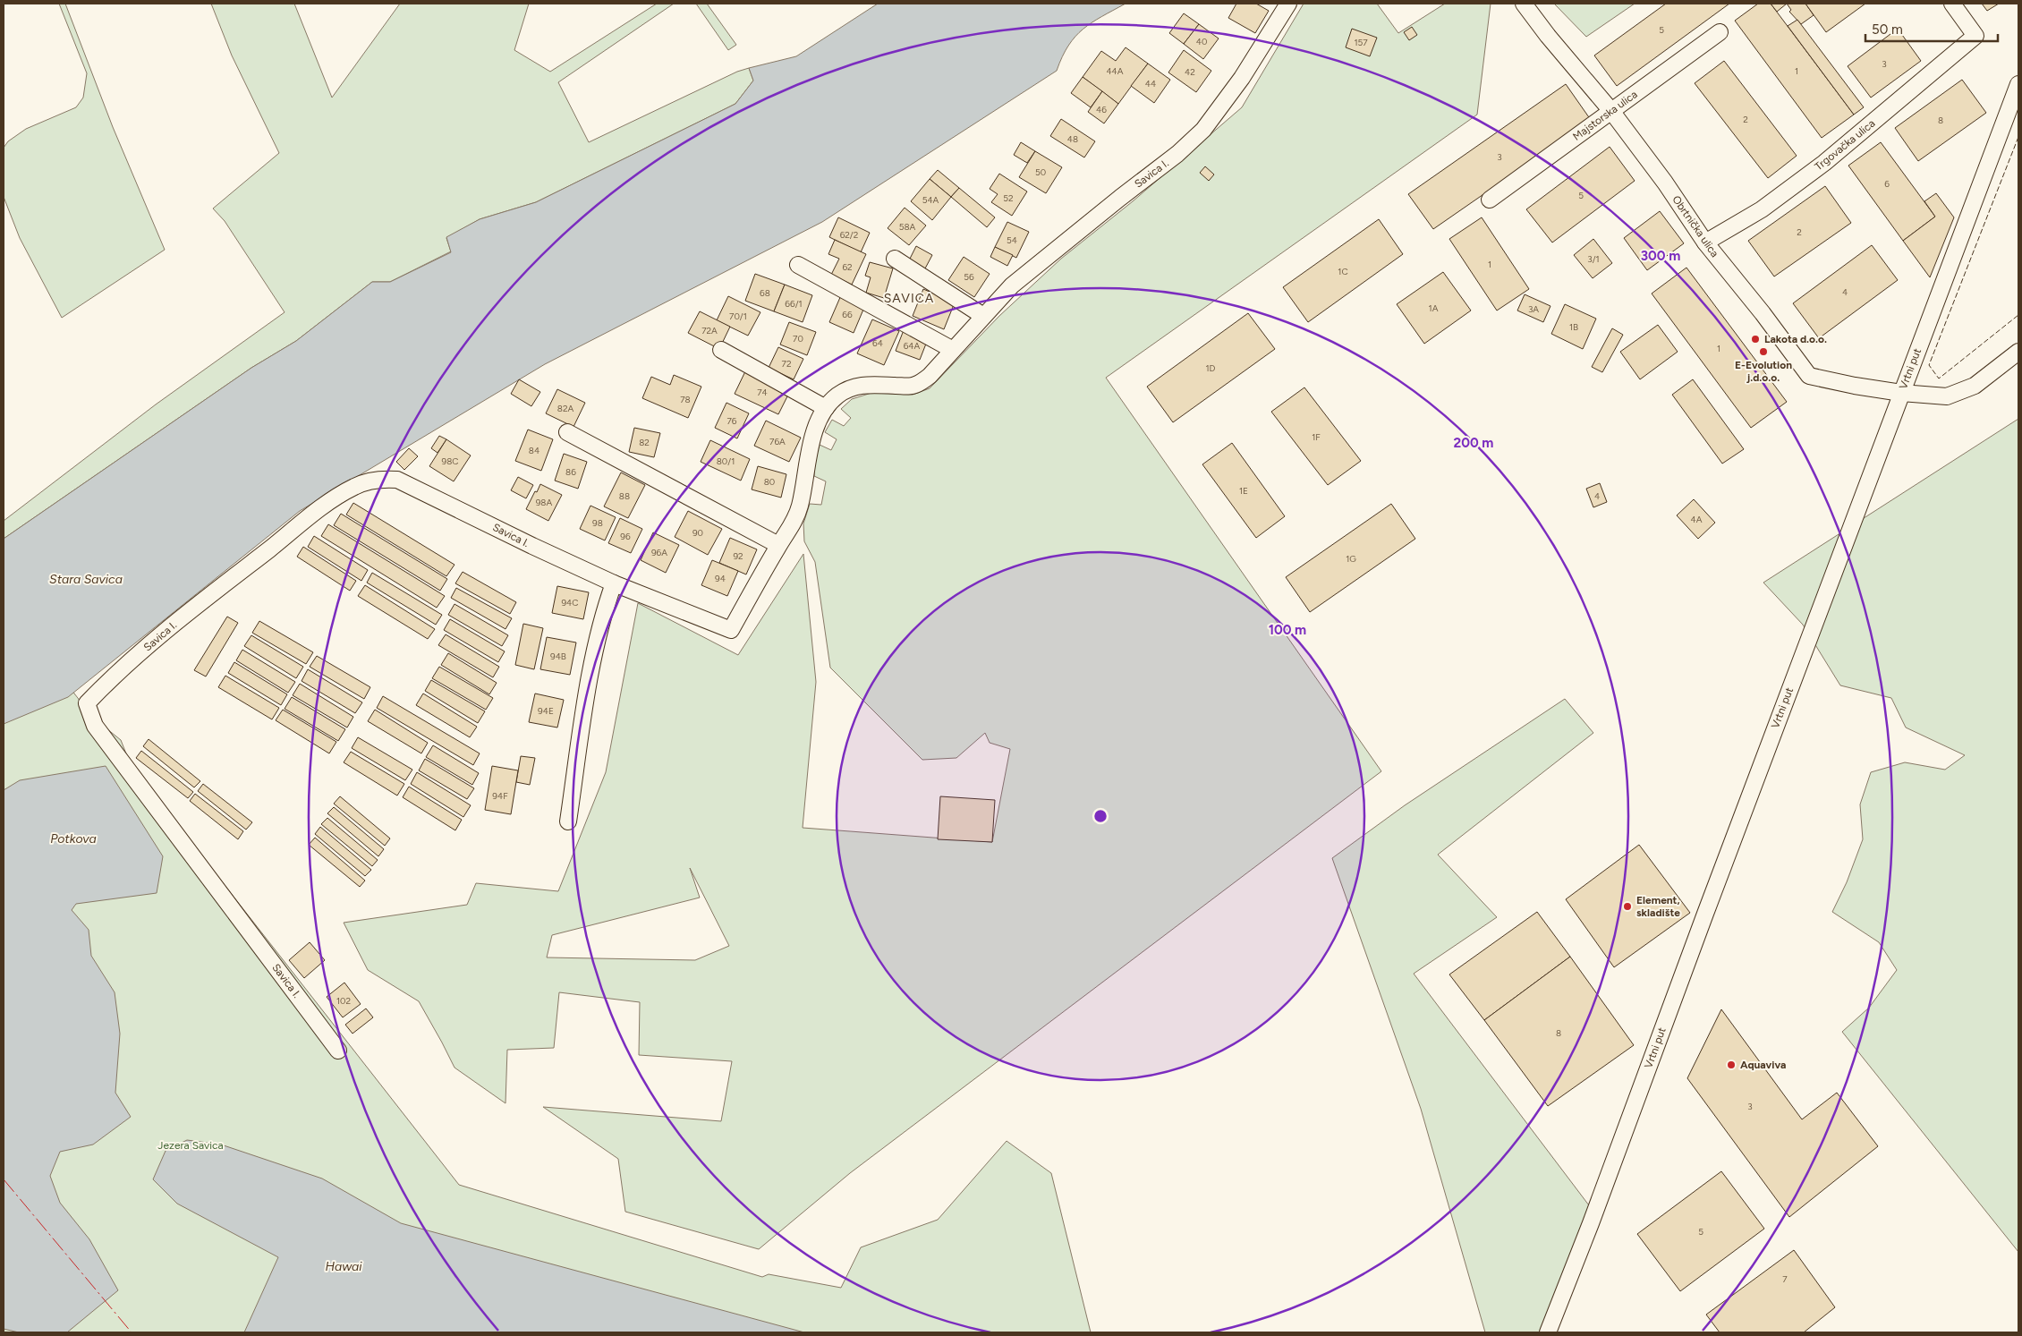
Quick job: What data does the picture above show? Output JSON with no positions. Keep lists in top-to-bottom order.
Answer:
{
  "streets": {
    "street": [
      "Majstorska ulica",
      "Trgovačka ulica",
      "Savica I.",
      "Obrtnička ulica",
      "Vrtni put"
    ]
  },
  "crossings": [
    ["Majstorska ulica", "Obrtnička ulica"],
    ["Trgovačka ulica", "Obrtnička ulica"],
    ["Obrtnička ulica", "Vrtni put"]
  ],
  "districts": ["SAVICA"],
  "water": ["Stara Savica", "Potkova", "Hawai"],
  "parks": ["Jezera Savica"],
  "places": [
    "Lakota d.o.o.",
    "E-Evolution j.d.o.o.",
    "Element, skladište",
    "Aquaviva"
  ],
  "house_numbers": [
    "5",
    "40",
    "157",
    "3",
    "44A",
    "1",
    "42",
    "44",
    "46",
    "2",
    "8",
    "48",
    "3",
    "50",
    "6",
    "5",
    "52",
    "54A",
    "58A",
    "2",
    "62/2",
    "54",
    "3/1",
    "1",
    "62",
    "1C",
    "56",
    "4",
    "68",
    "66/1",
    "1A",
    "3A",
    "66",
    "70/1",
    "1B",
    "72A",
    "70",
    "64",
    "64A",
    "1",
    "72",
    "1D",
    "74",
    "78",
    "82A",
    "76",
    "1F",
    "76A",
    "82",
    "84",
    "98C",
    "80/1",
    "86",
    "80",
    "1E",
    "88",
    "4",
    "98A",
    "4A",
    "98",
    "90",
    "96",
    "96A",
    "92",
    "1G",
    "94",
    "94C",
    "94B",
    "94E",
    "94F",
    "102",
    "8",
    "3",
    "5",
    "7"
  ],
  "scale_bar": "50 m",
  "rings": ["300 m", "200 m", "100 m"]
}
